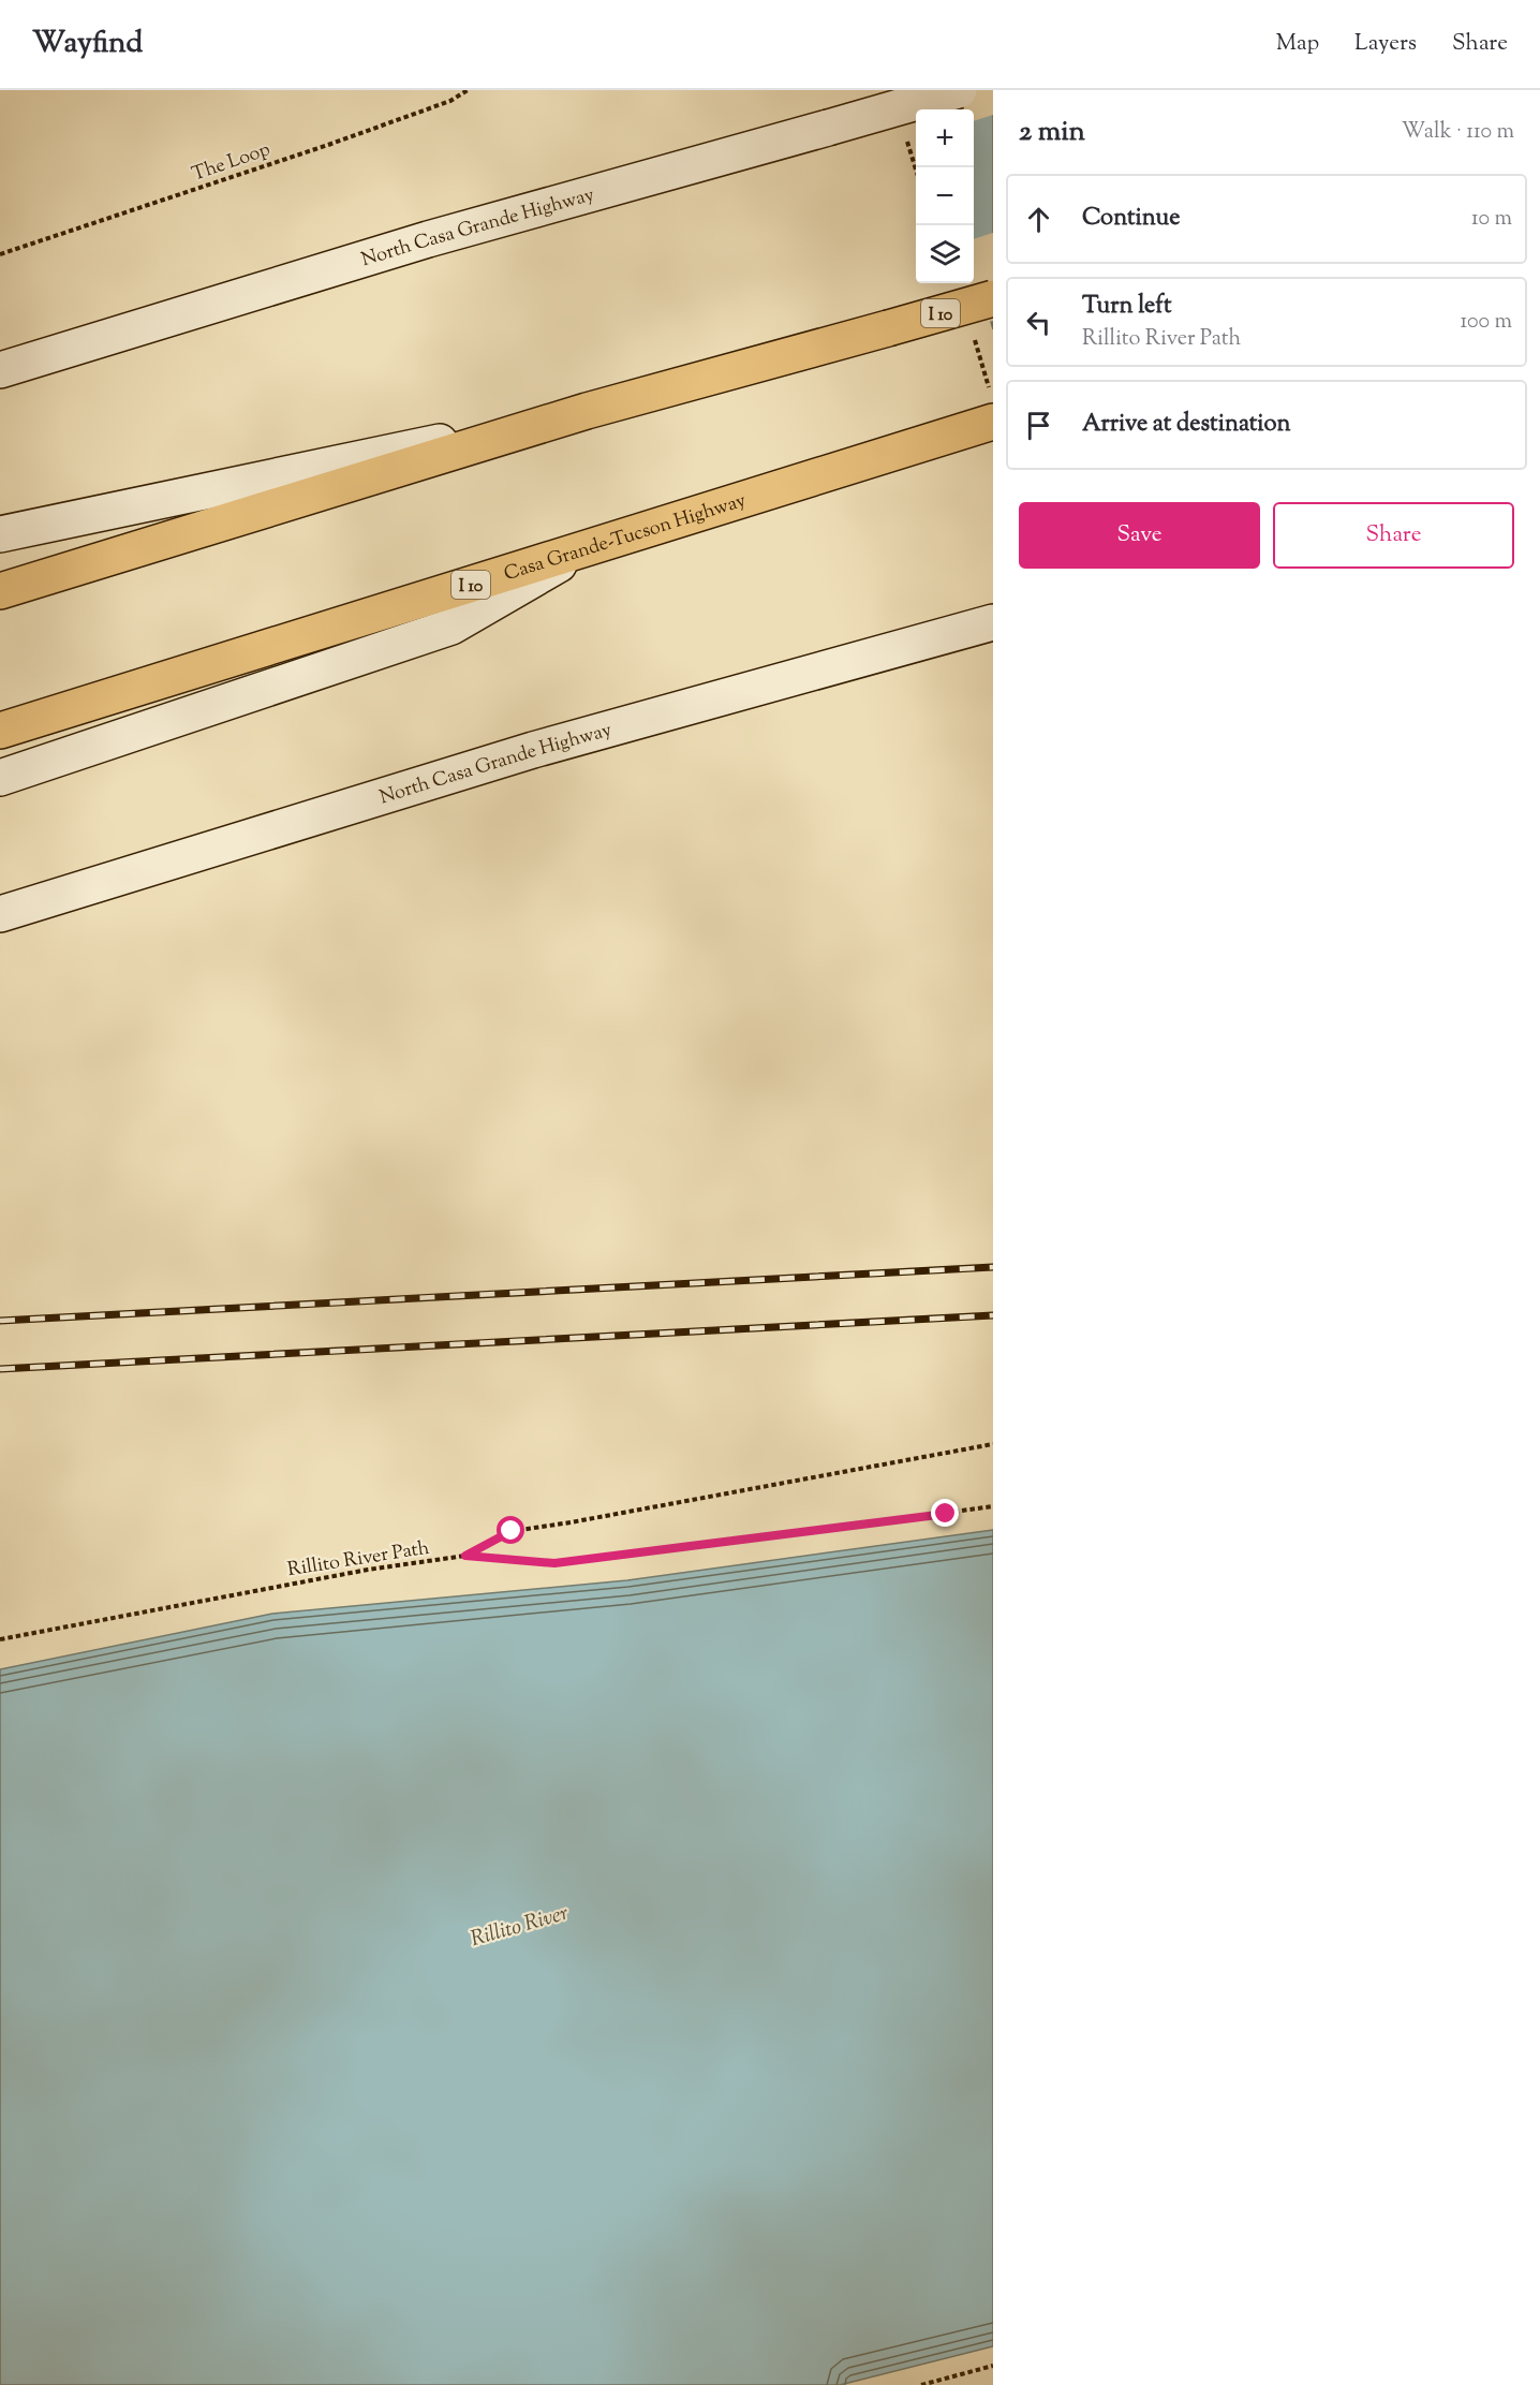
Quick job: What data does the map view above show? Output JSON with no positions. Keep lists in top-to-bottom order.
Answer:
{
  "streets": {
    "highway": ["I 10", "Casa Grande-Tucson Highway"],
    "main road": ["North Casa Grande Highway"],
    "path": ["The Loop", "Rillito River Path"]
  },
  "water": ["Rillito River"],
  "page": {
    "header": "Wayfind",
    "nav": ["Map", "Layers", "Share"],
    "heading": ["2 min", "Walk · 110 m"],
    "map_buttons": ["+", "−"],
    "list": [
      ["Continue", "10 m"],
      ["Turn left", "Rillito River Path", "100 m"],
      "Arrive at destination"
    ],
    "buttons": ["Save", "Share"]
  }
}
